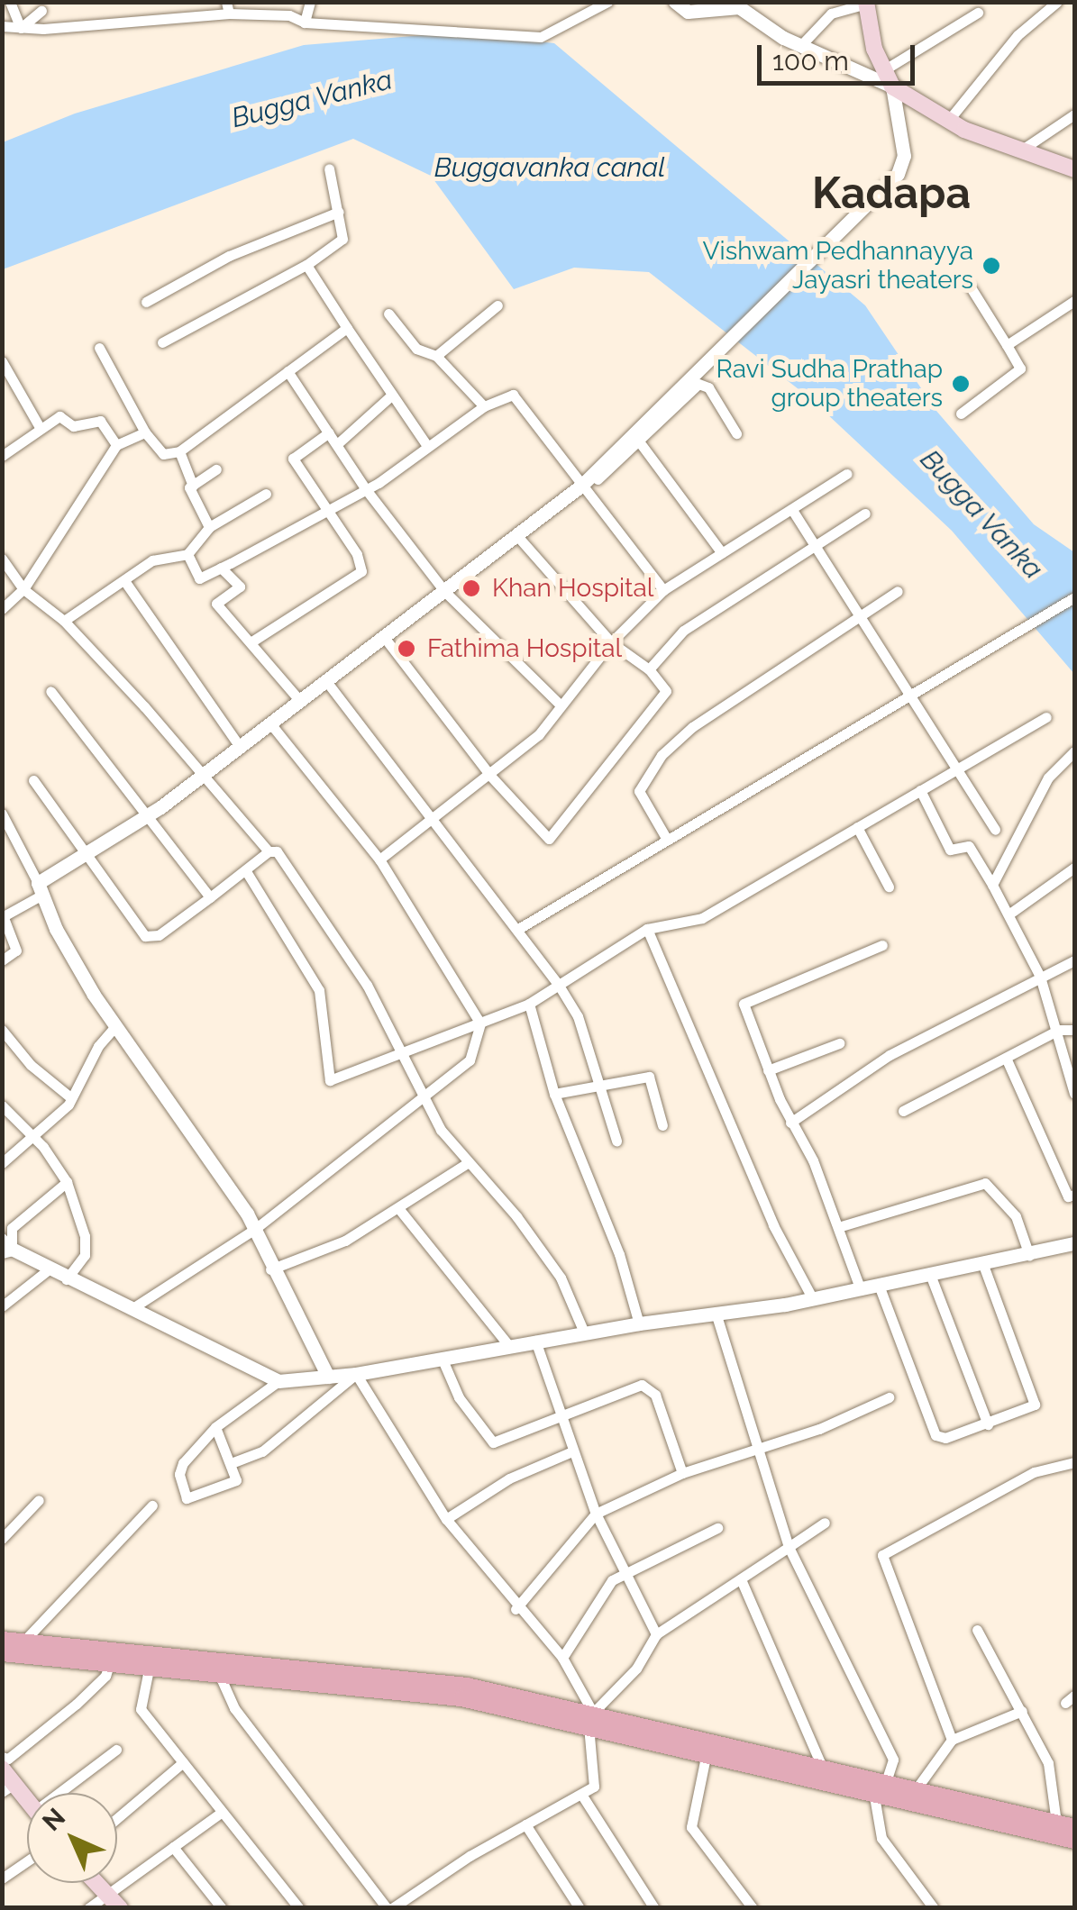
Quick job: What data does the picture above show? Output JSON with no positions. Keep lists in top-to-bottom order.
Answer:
{
  "districts": ["Kadapa"],
  "water": ["Bugga Vanka", "Buggavanka canal"],
  "places": [
    "Vishwam Pedhannayya Jayasri theaters",
    "Ravi Sudha Prathap group theaters",
    "Khan Hospital",
    "Fathima Hospital"
  ],
  "scale_bar": "100 m",
  "north": "top left"
}
